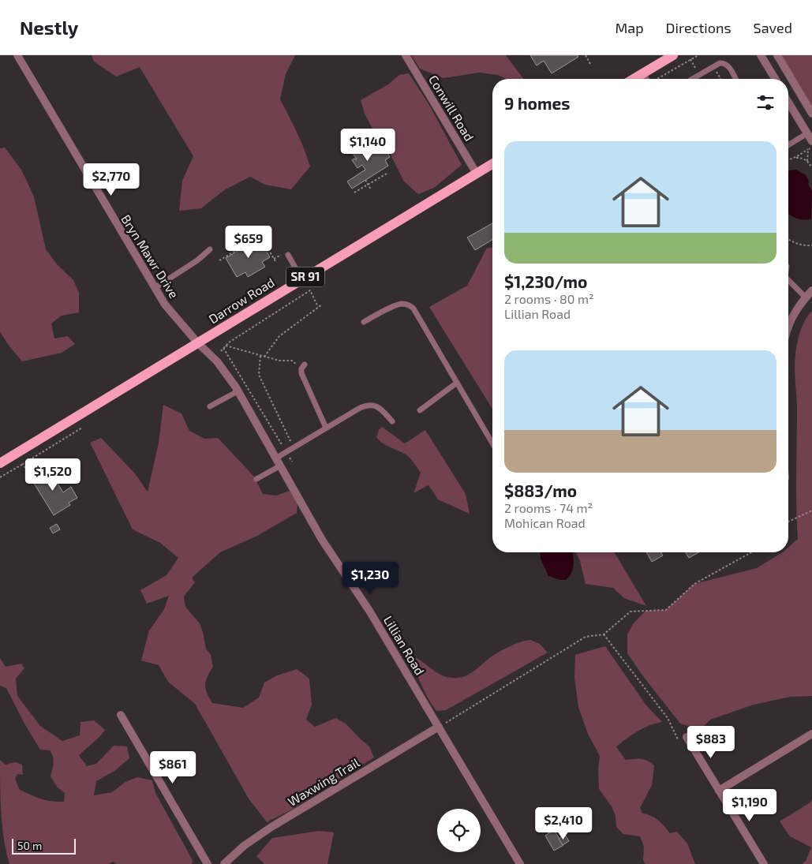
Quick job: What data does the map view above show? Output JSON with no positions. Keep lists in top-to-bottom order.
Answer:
{
  "streets": {
    "main road": ["SR 91", "Darrow Road"],
    "street": [
      "Conwill Road",
      "Bryn Mawr Drive",
      "Lillian Road",
      "Waxwing Trail"
    ]
  },
  "crossings": [
    ["Conwill Road", "Darrow Road"],
    ["Bryn Mawr Drive", "Darrow Road"],
    ["Bryn Mawr Drive", "Lillian Road"],
    ["Darrow Road", "Lillian Road"],
    ["Lillian Road", "Waxwing Trail"]
  ],
  "scale_bar": "50 m",
  "page": {
    "header": "Nestly",
    "nav": ["Map", "Directions", "Saved"],
    "heading": "9 homes",
    "list": [
      {
        "name": "$1,230/mo",
        "note": "2 rooms · 80 m² · Lillian Road"
      },
      {
        "name": "$883/mo",
        "note": "2 rooms · 74 m² · Mohican Road"
      }
    ],
    "price": [
      "$1,140",
      "$2,770",
      "$659",
      "$1,520",
      "$1,230",
      "$883",
      "$861",
      "$1,190",
      "$2,410"
    ],
    "scale": "50 m"
  }
}
